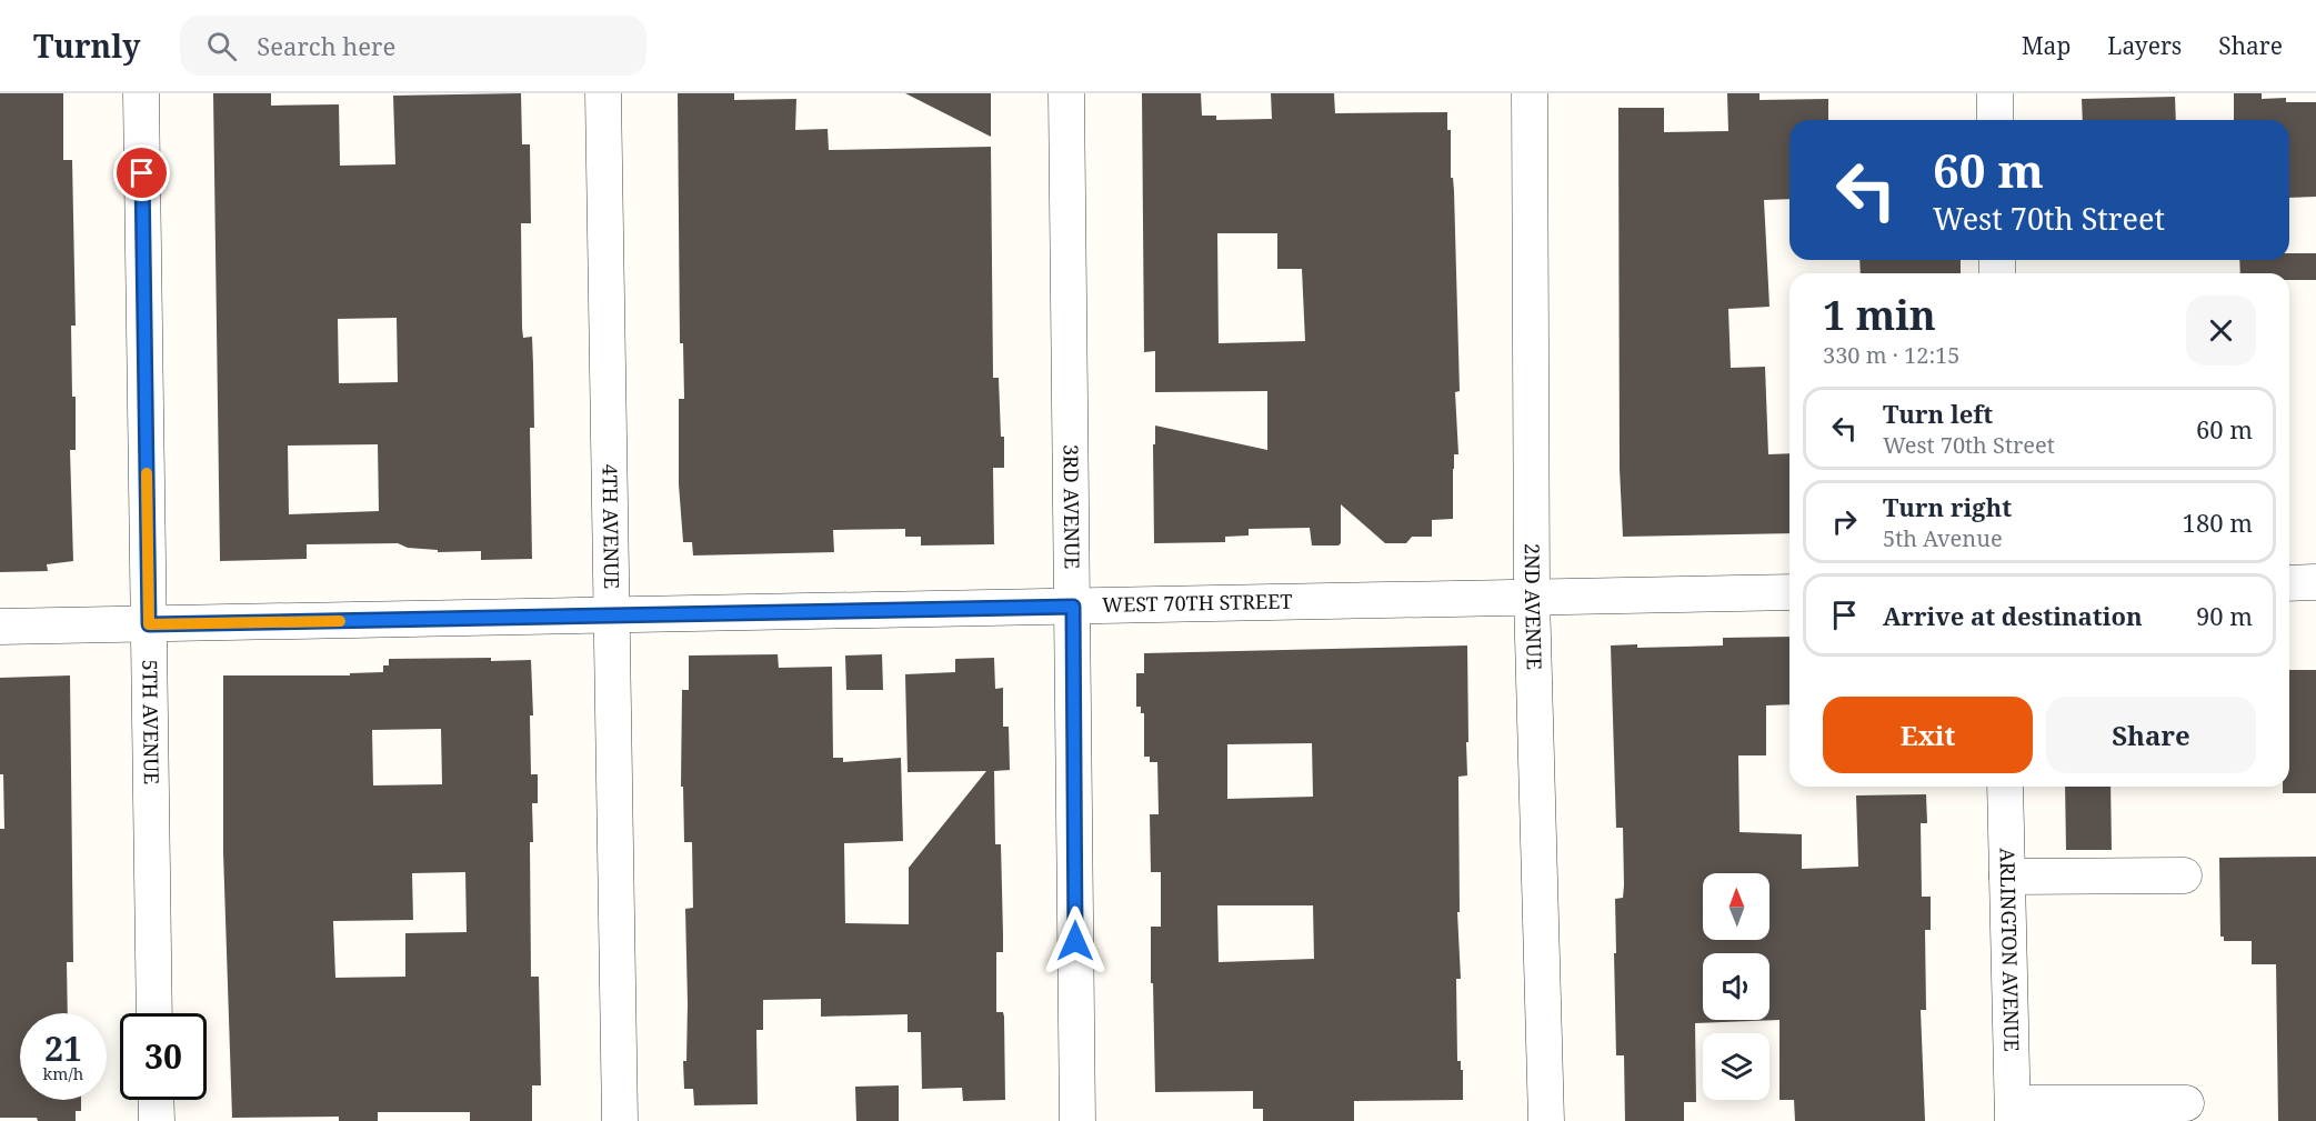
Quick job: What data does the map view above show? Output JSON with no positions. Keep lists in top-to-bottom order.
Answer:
{
  "streets": {
    "street": [
      "3RD AVENUE",
      "4TH AVENUE",
      "WEST 70TH STREET",
      "2ND AVENUE",
      "5TH AVENUE",
      "ARLINGTON AVENUE"
    ]
  },
  "crossings": [
    ["3RD AVENUE", "WEST 70TH STREET"],
    ["4TH AVENUE", "WEST 70TH STREET"],
    ["WEST 70TH STREET", "2ND AVENUE"],
    ["WEST 70TH STREET", "5TH AVENUE"]
  ],
  "north": "top",
  "page": {
    "header": "Turnly",
    "search": "Search here",
    "nav": ["Map", "Layers", "Share"],
    "turn": ["60 m", "West 70th Street"],
    "heading": ["1 min", "330 m · 12:15"],
    "list": [
      {
        "name": "Turn left",
        "note": "West 70th Street",
        "value": "60 m"
      },
      {
        "name": "Turn right",
        "note": "5th Avenue",
        "value": "180 m"
      },
      {
        "name": "Arrive at destination",
        "value": "90 m"
      }
    ],
    "buttons": ["Exit", "Share"],
    "speed": "21 km/h",
    "limit": "30"
  }
}
